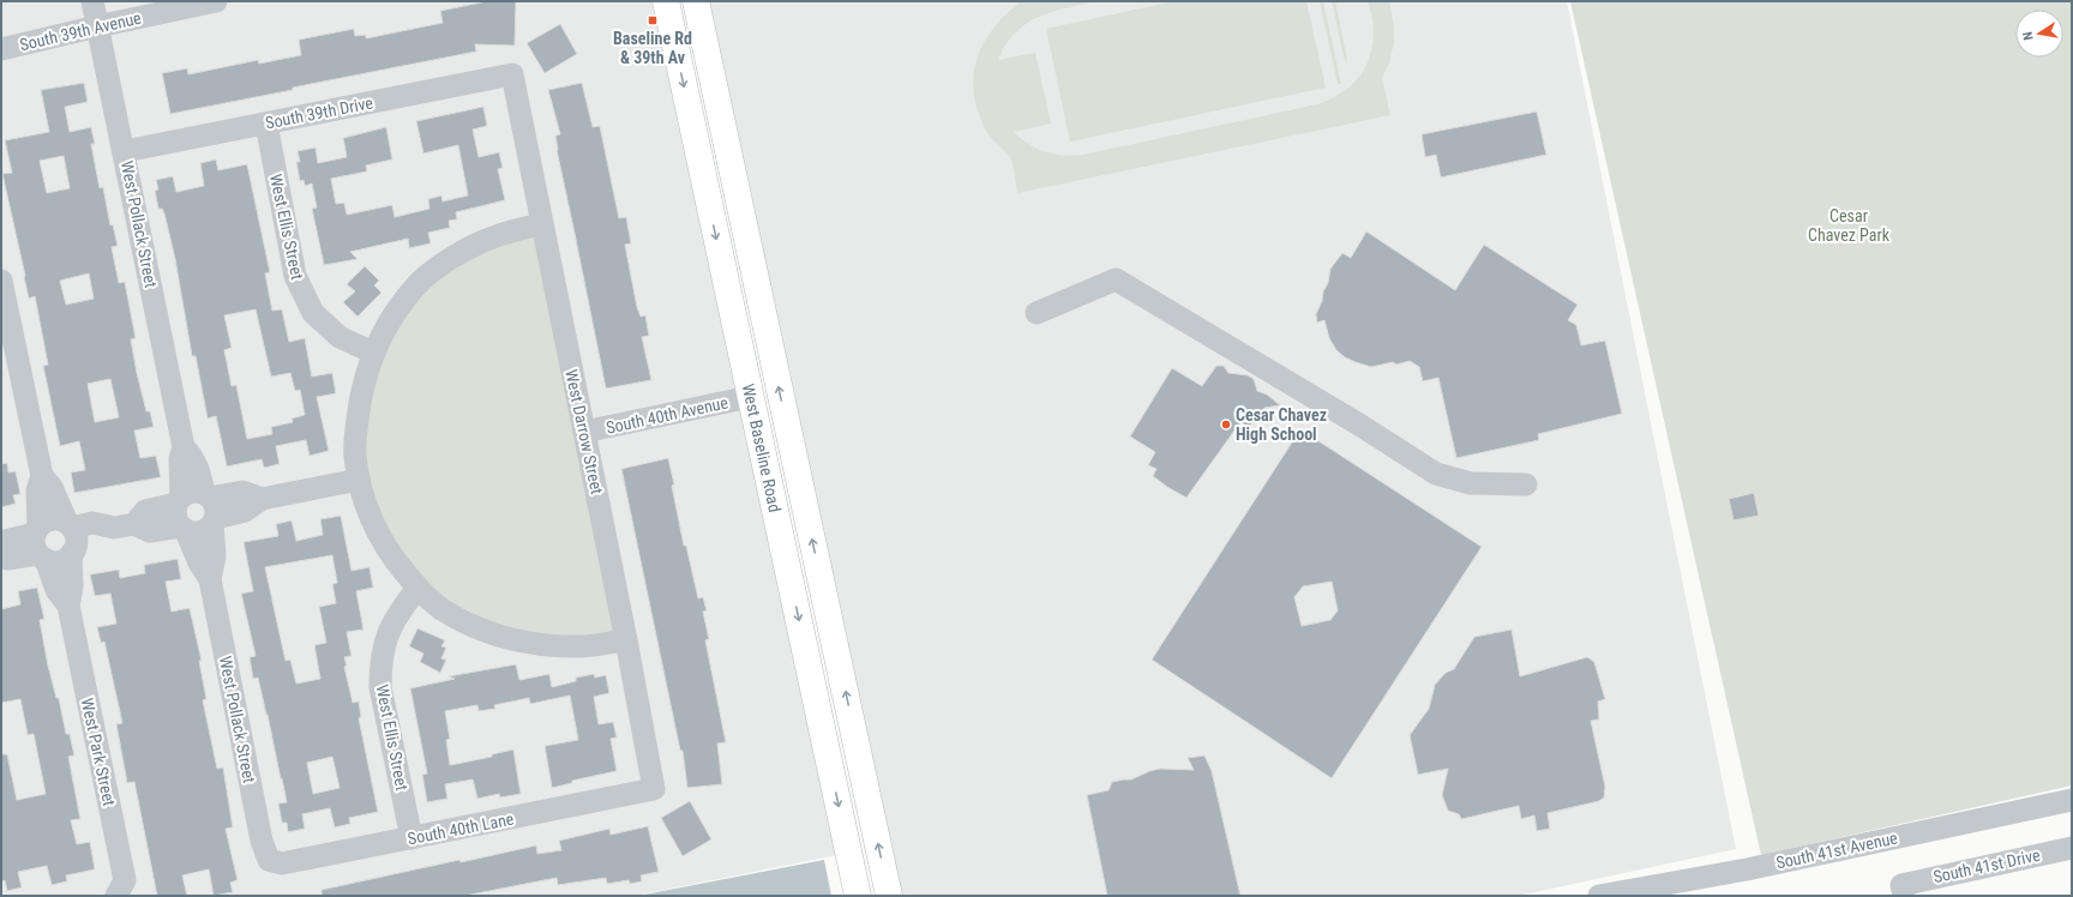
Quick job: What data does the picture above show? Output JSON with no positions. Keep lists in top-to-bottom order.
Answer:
{
  "streets": {
    "main road": ["West Baseline Road"],
    "street": [
      "South 39th Avenue",
      "South 39th Drive",
      "West Pollack Street",
      "West Ellis Street",
      "South 40th Avenue",
      "West Darrow Street",
      "West Park Street",
      "South 40th Lane",
      "South 41st Avenue",
      "South 41st Drive"
    ]
  },
  "crossings": [
    ["South 39th Avenue", "West Pollack Street"],
    ["South 39th Drive", "West Pollack Street"],
    ["South 39th Drive", "West Ellis Street"],
    ["South 39th Drive", "West Darrow Street"],
    ["West Pollack Street", "South 40th Lane"],
    ["West Ellis Street", "South 40th Lane"],
    ["South 40th Avenue", "West Darrow Street"],
    ["South 40th Avenue", "West Baseline Road"],
    ["West Darrow Street", "South 40th Lane"]
  ],
  "parks": ["Cesar Chavez Park"],
  "places": {
    "transit": ["Baseline Rd & 39th Av"],
    "other": ["Cesar Chavez High School"]
  },
  "north": "left"
}
